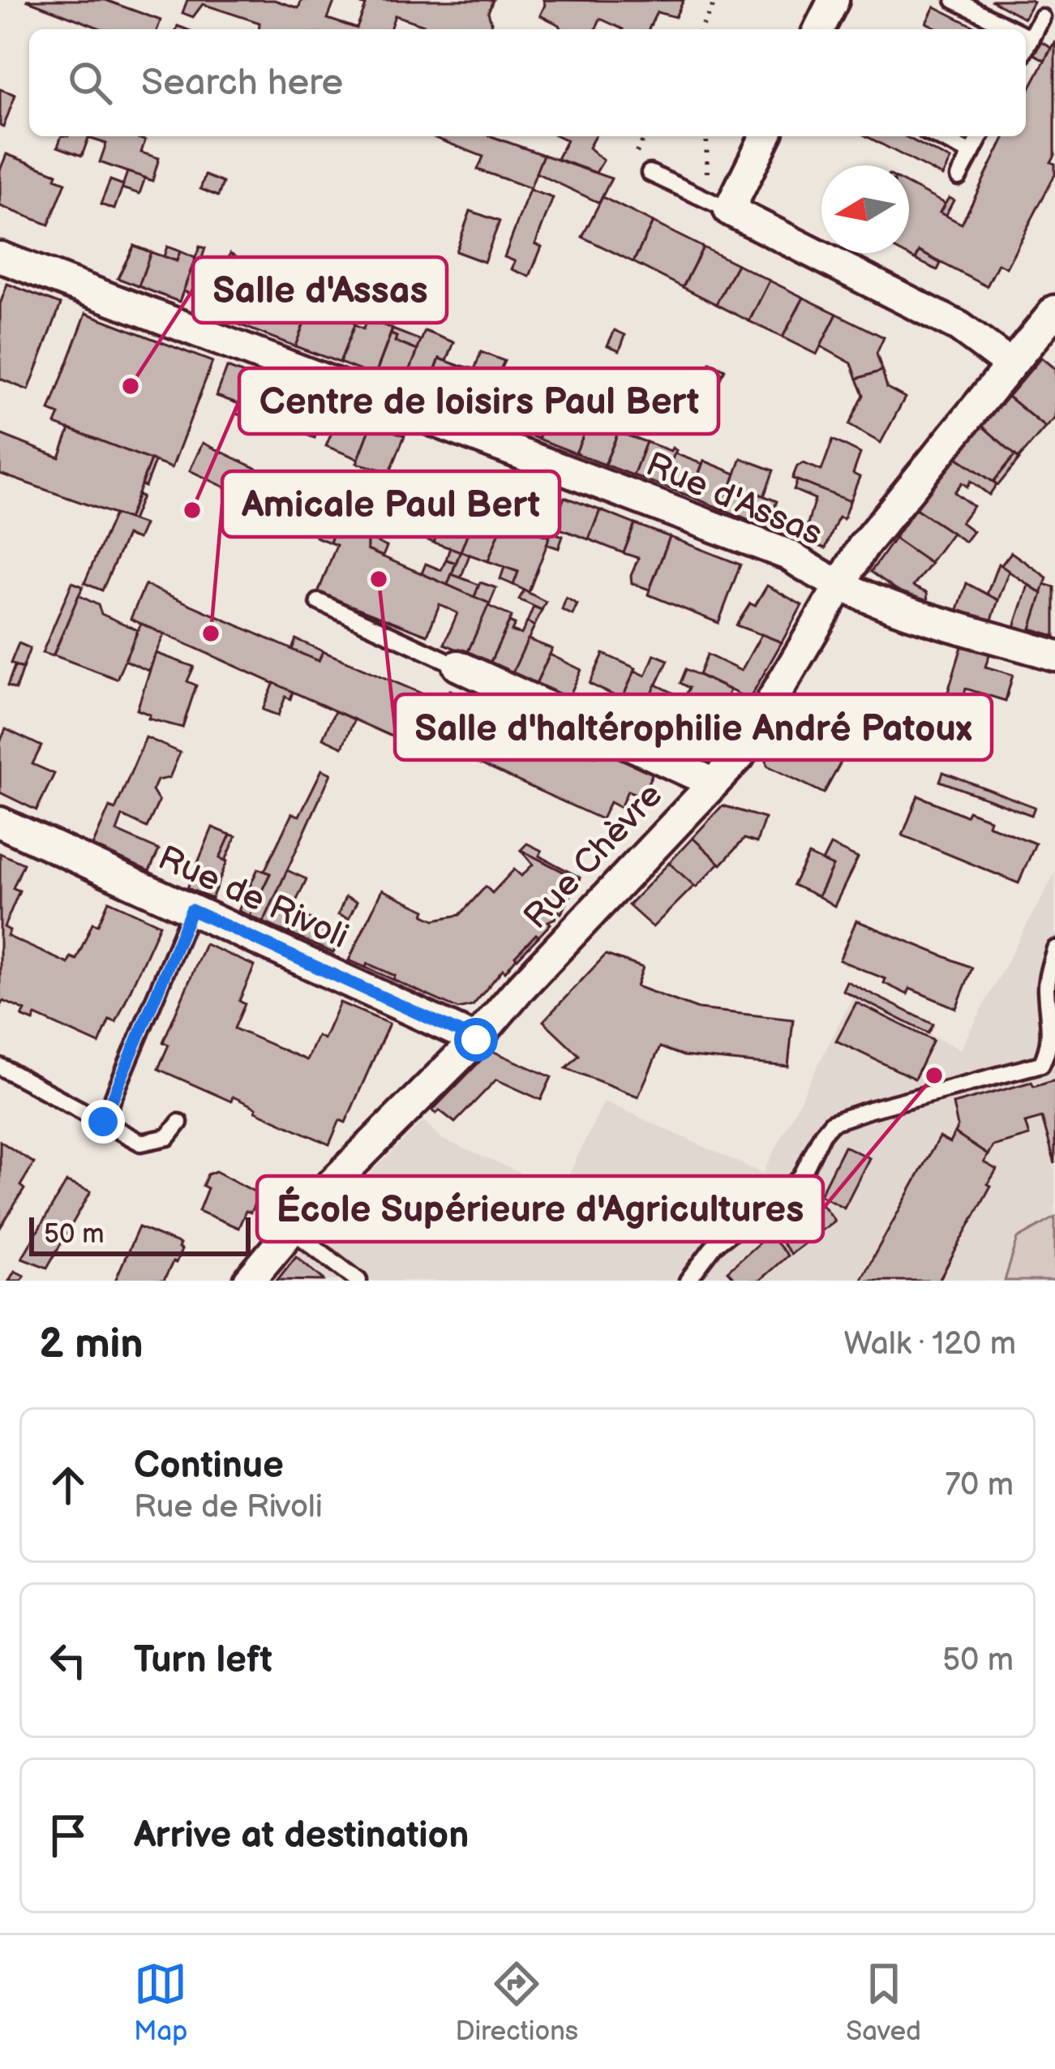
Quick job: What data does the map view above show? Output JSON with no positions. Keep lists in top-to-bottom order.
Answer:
{
  "streets": {
    "street": ["Rue d'Assas", "Rue Chèvre", "Rue de Rivoli"]
  },
  "crossings": [
    ["Rue d'Assas", "Rue Chèvre"],
    ["Rue Chèvre", "Rue de Rivoli"]
  ],
  "places": [
    "Salle d'Assas",
    "Centre de loisirs Paul Bert",
    "Salle d'haltérophilie André Patoux",
    "Amicale Paul Bert",
    "École Supérieure d'Agricultures"
  ],
  "scale_bar": "50 m",
  "north": "left",
  "page": {
    "search": "Search here",
    "scale": "50 m",
    "heading": ["2 min", "Walk · 120 m"],
    "list": [
      ["Continue", "Rue de Rivoli", "70 m"],
      ["Turn left", "50 m"],
      "Arrive at destination"
    ],
    "nav": ["Map", "Directions", "Saved"]
  }
}
